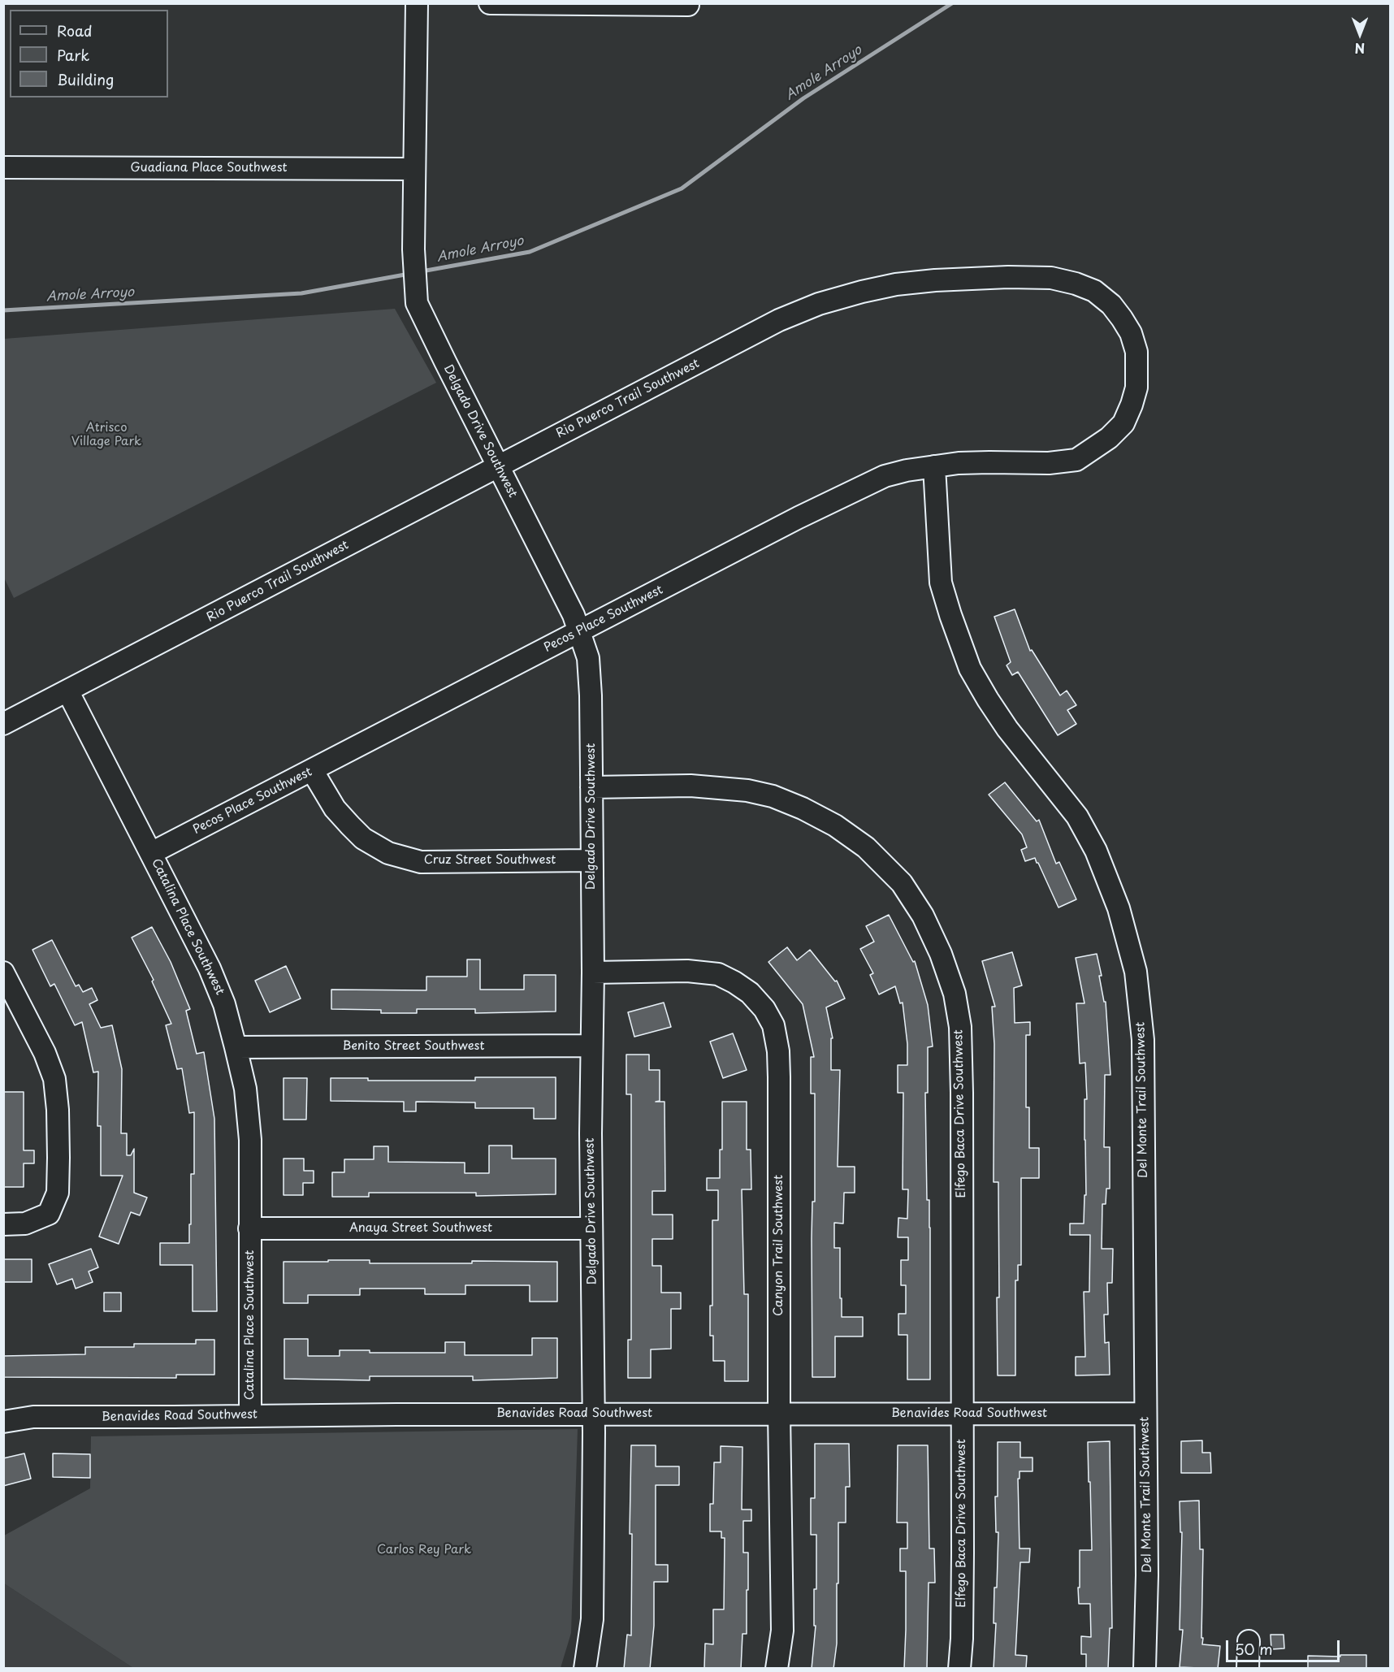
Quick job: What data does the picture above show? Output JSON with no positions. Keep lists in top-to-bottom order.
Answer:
{
  "streets": {
    "street": [
      "Guadiana Place Southwest",
      "Rio Puerco Trail Southwest",
      "Delgado Drive Southwest",
      "Pecos Place Southwest",
      "Cruz Street Southwest",
      "Catalina Place Southwest",
      "Benito Street Southwest",
      "Del Monte Trail Southwest",
      "Elfego Baca Drive Southwest",
      "Anaya Street Southwest",
      "Canyon Trail Southwest",
      "Benavides Road Southwest"
    ]
  },
  "crossings": [
    ["Guadiana Place Southwest", "Delgado Drive Southwest"],
    ["Rio Puerco Trail Southwest", "Delgado Drive Southwest"],
    ["Rio Puerco Trail Southwest", "Pecos Place Southwest"],
    ["Rio Puerco Trail Southwest", "Catalina Place Southwest"],
    ["Delgado Drive Southwest", "Pecos Place Southwest"],
    ["Delgado Drive Southwest", "Cruz Street Southwest"],
    ["Delgado Drive Southwest", "Benito Street Southwest"],
    ["Delgado Drive Southwest", "Elfego Baca Drive Southwest"],
    ["Delgado Drive Southwest", "Anaya Street Southwest"],
    ["Delgado Drive Southwest", "Canyon Trail Southwest"],
    ["Delgado Drive Southwest", "Benavides Road Southwest"],
    ["Pecos Place Southwest", "Cruz Street Southwest"],
    ["Pecos Place Southwest", "Catalina Place Southwest"],
    ["Pecos Place Southwest", "Del Monte Trail Southwest"],
    ["Catalina Place Southwest", "Benito Street Southwest"],
    ["Catalina Place Southwest", "Anaya Street Southwest"],
    ["Catalina Place Southwest", "Benavides Road Southwest"],
    ["Del Monte Trail Southwest", "Benavides Road Southwest"],
    ["Elfego Baca Drive Southwest", "Benavides Road Southwest"],
    ["Canyon Trail Southwest", "Benavides Road Southwest"]
  ],
  "water": ["Amole Arroyo"],
  "parks": ["Atrisco Village Park", "Carlos Rey Park"],
  "legend": ["Road", "Park", "Building"],
  "scale_bar": "50 m",
  "north": "bottom"
}
